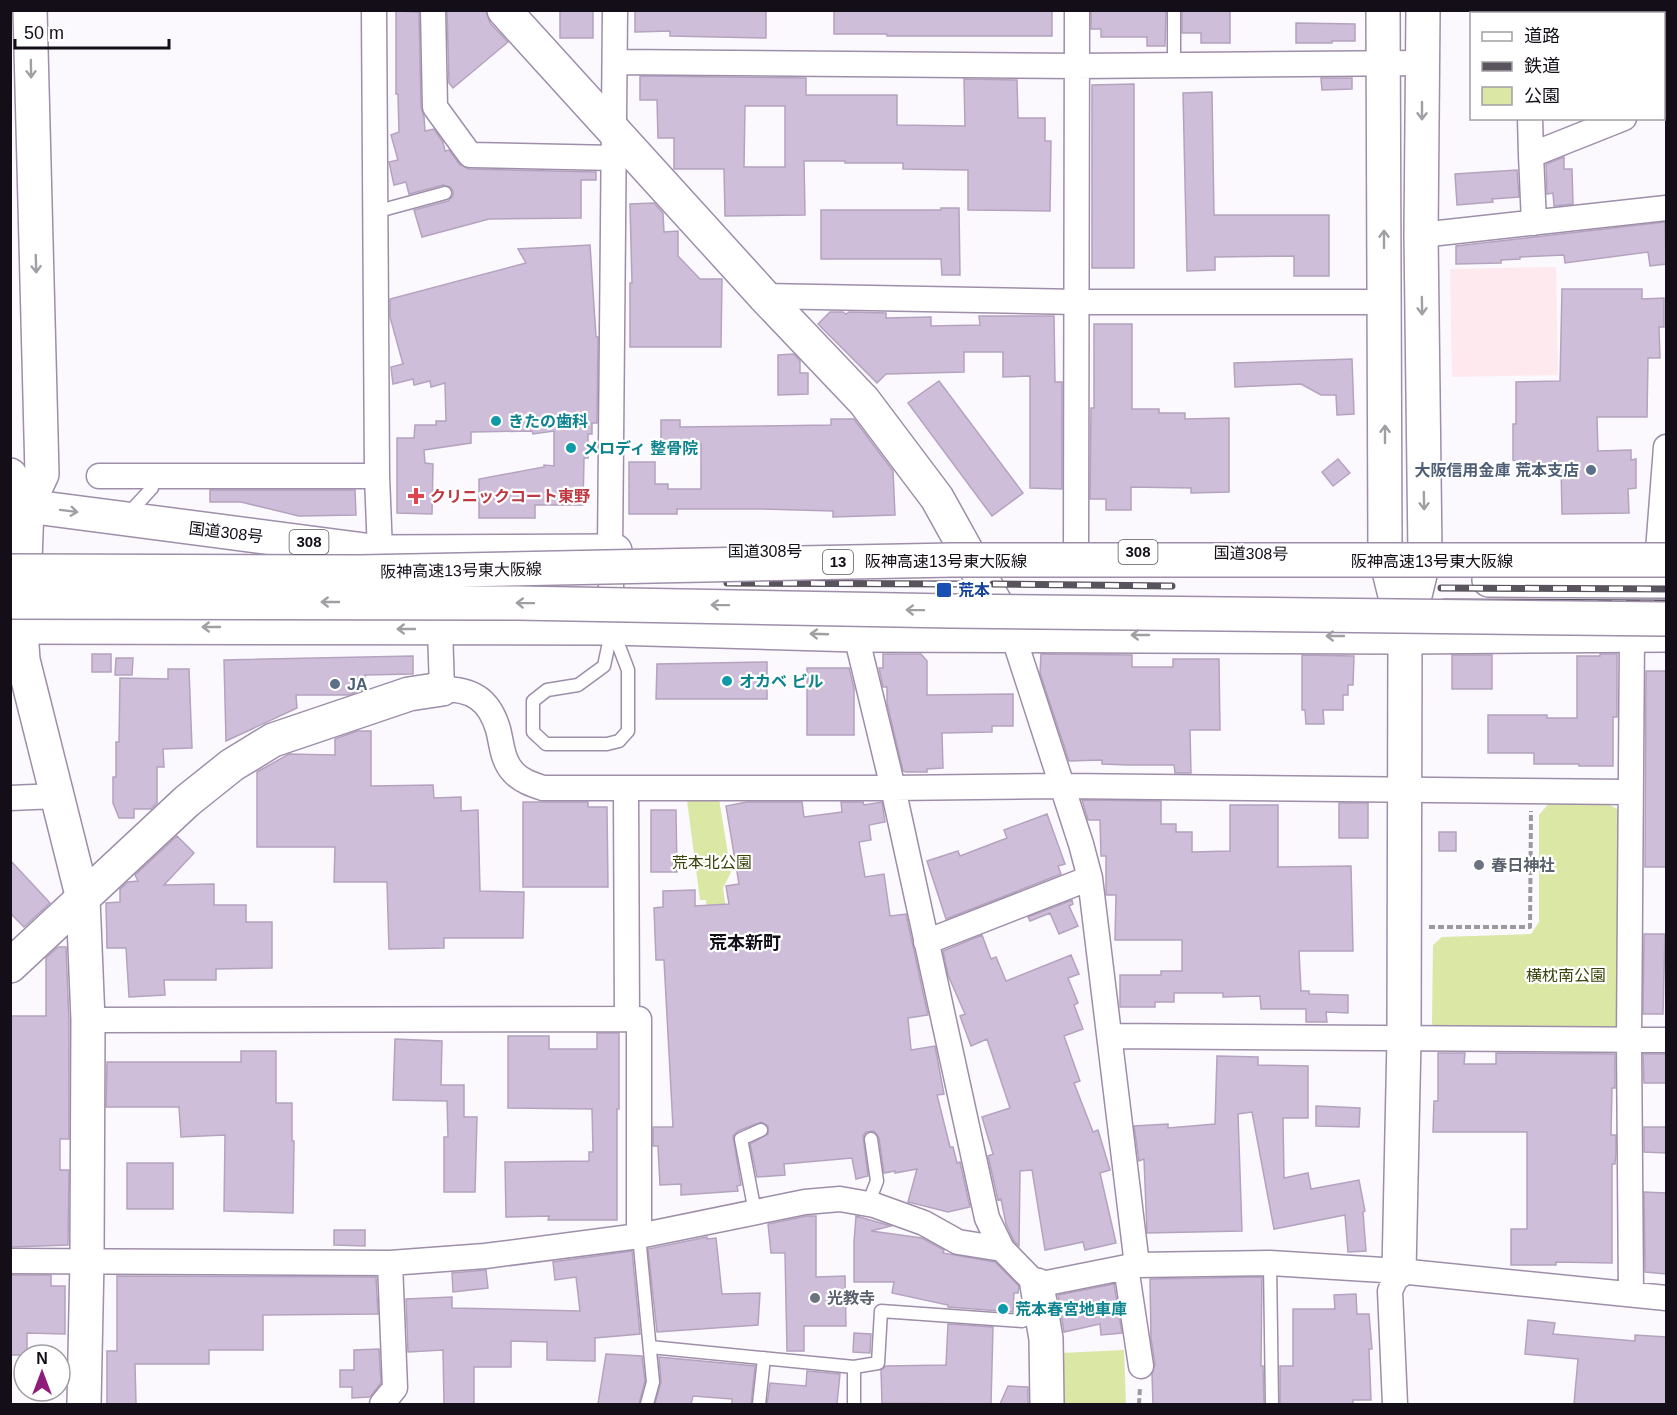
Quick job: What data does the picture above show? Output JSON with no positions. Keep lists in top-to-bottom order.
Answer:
{
  "streets": {
    "main road": [
      "国道308号",
      "308",
      "阪神高速13号東大阪線",
      "13"
    ]
  },
  "crossings": [
    ["国道308号", "阪神高速13号東大阪線"]
  ],
  "districts": ["荒本新町"],
  "parks": ["荒本北公園", "横枕南公園"],
  "places": {
    "other": [
      "きたの歯科",
      "メロディ 整骨院",
      "大阪信用金庫 荒本支店",
      "オカベ ビル",
      "JA",
      "春日神社",
      "光教寺",
      "荒本春宮地車庫"
    ],
    "health": ["クリニックコート東野"],
    "transit": ["荒本"]
  },
  "legend": ["道路", "鉄道", "公園"],
  "scale_bar": "50 m",
  "north": "top"
}
